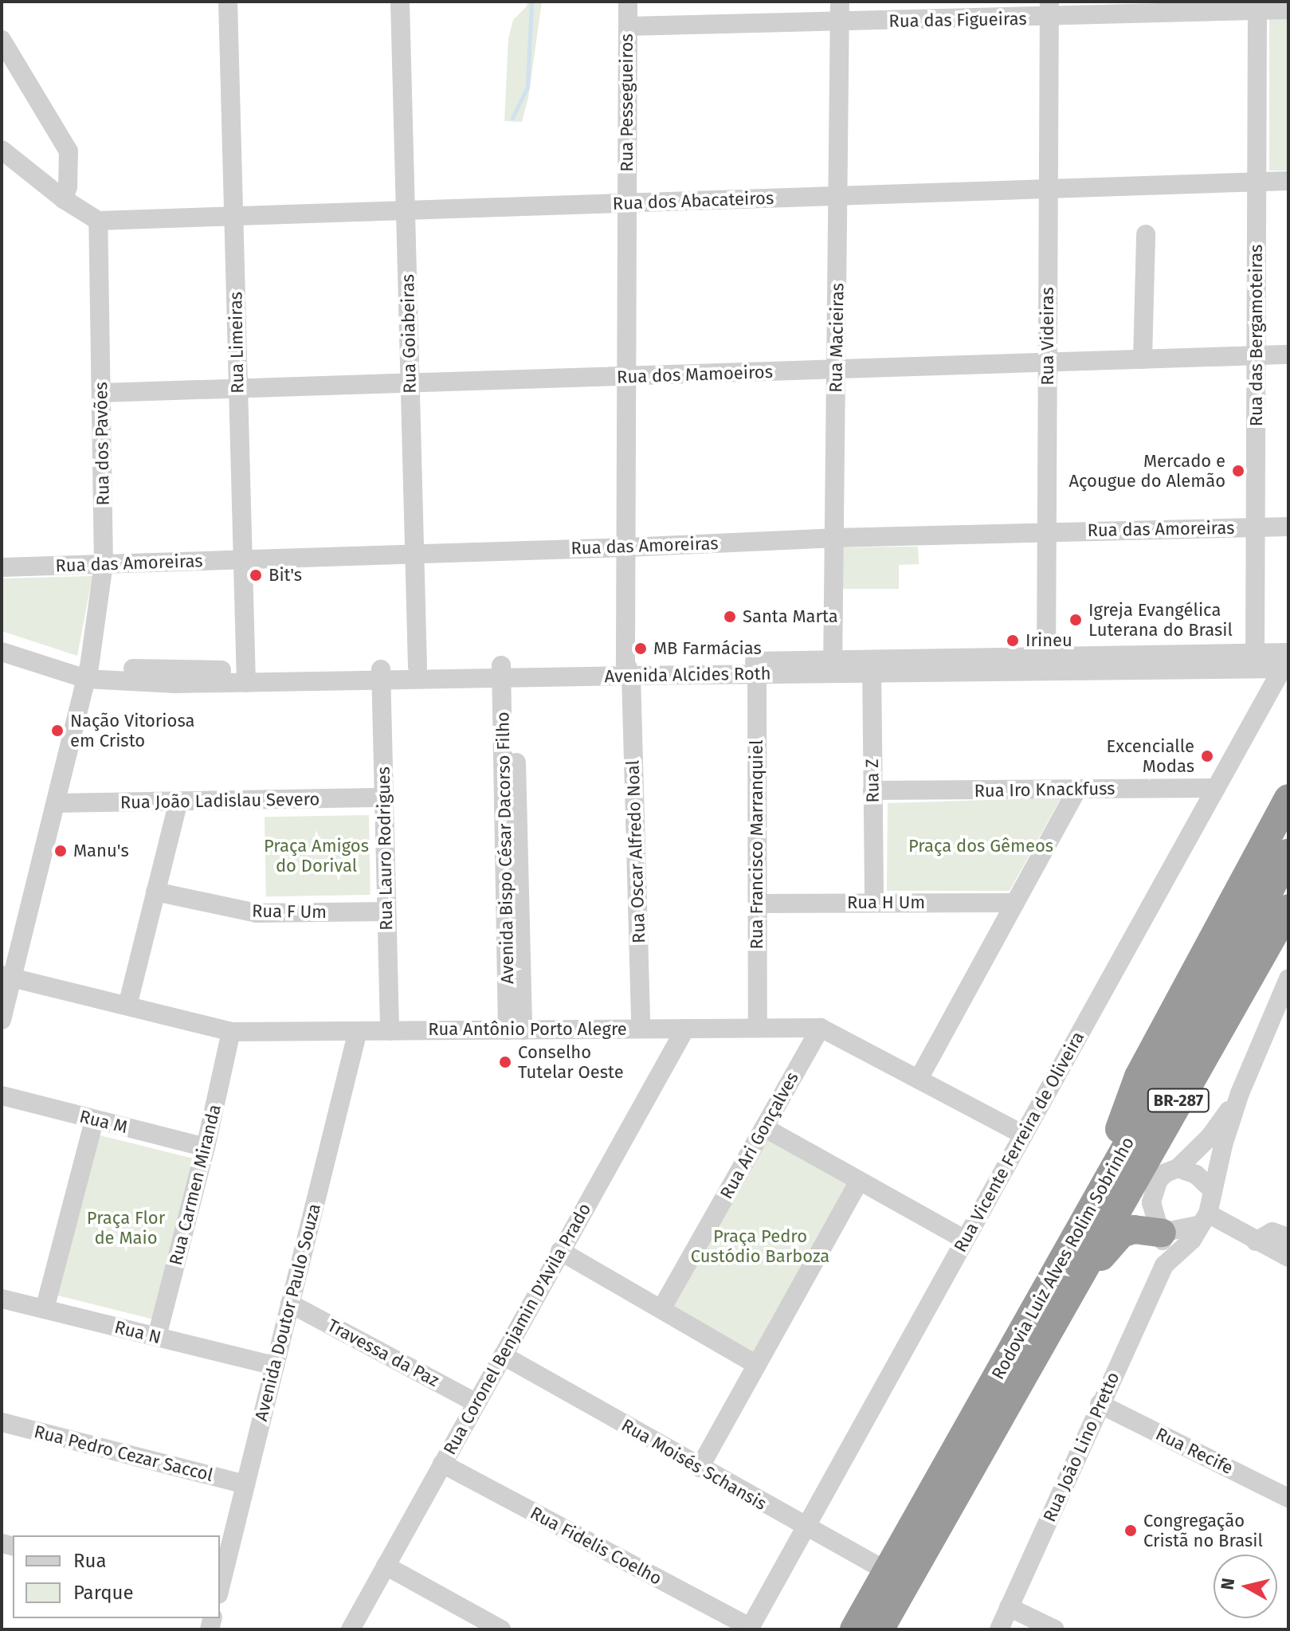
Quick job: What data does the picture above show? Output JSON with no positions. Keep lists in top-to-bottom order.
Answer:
{
  "streets": {
    "highway": ["BR-287", "Rodovia Luiz Alves Rolim Sobrinho"],
    "street": [
      "Rua das Figueiras",
      "Rua Pessegueiros",
      "Rua dos Abacateiros",
      "Rua Goiabeiras",
      "Rua das Bergamoteiras",
      "Rua Videiras",
      "Rua Macieiras",
      "Rua Limeiras",
      "Rua dos Mamoeiros",
      "Rua dos Pavões",
      "Rua das Amoreiras",
      "Avenida Alcides Roth",
      "Rua Z",
      "Rua Iro Knackfuss",
      "Rua João Ladislau Severo",
      "Rua Francisco Marranquiel",
      "Avenida Bispo César Dacorso Filho",
      "Rua Lauro Rodrigues",
      "Rua Oscar Alfredo Noal",
      "Rua H Um",
      "Rua F Um",
      "Rua Antônio Porto Alegre",
      "Rua M",
      "Rua Ari Gonçalves",
      "Rua Vicente Ferreira de Oliveira",
      "Rua Carmen Miranda",
      "Avenida Doutor Paulo Souza",
      "Rua Coronel Benjamin D'Avila Prado",
      "Rua N",
      "Travessa da Paz",
      "Rua João Lino Pretto",
      "Rua Recife",
      "Rua Pedro Cezar Saccol",
      "Rua Moisés Schansis",
      "Rua Fidelis Coelho"
    ]
  },
  "crossings": [
    ["Rua das Figueiras", "Rua Pessegueiros"],
    ["Rua das Figueiras", "Rua das Bergamoteiras"],
    ["Rua das Figueiras", "Rua Videiras"],
    ["Rua das Figueiras", "Rua Macieiras"],
    ["Rua Pessegueiros", "Rua dos Abacateiros"],
    ["Rua Pessegueiros", "Rua dos Mamoeiros"],
    ["Rua Pessegueiros", "Rua das Amoreiras"],
    ["Rua Pessegueiros", "Avenida Alcides Roth"],
    ["Rua Pessegueiros", "Rua Oscar Alfredo Noal"],
    ["Rua dos Abacateiros", "Rua Goiabeiras"],
    ["Rua dos Abacateiros", "Rua das Bergamoteiras"],
    ["Rua dos Abacateiros", "Rua Videiras"],
    ["Rua dos Abacateiros", "Rua Macieiras"],
    ["Rua dos Abacateiros", "Rua Limeiras"],
    ["Rua dos Abacateiros", "Rua dos Pavões"],
    ["Rua Goiabeiras", "Rua dos Mamoeiros"],
    ["Rua Goiabeiras", "Rua das Amoreiras"],
    ["Rua Goiabeiras", "Avenida Alcides Roth"],
    ["Rua das Bergamoteiras", "Rua dos Mamoeiros"],
    ["Rua das Bergamoteiras", "Rua das Amoreiras"],
    ["Rua das Bergamoteiras", "Avenida Alcides Roth"],
    ["Rua Videiras", "Rua dos Mamoeiros"],
    ["Rua Videiras", "Rua das Amoreiras"],
    ["Rua Videiras", "Avenida Alcides Roth"],
    ["Rua Macieiras", "Rua dos Mamoeiros"],
    ["Rua Macieiras", "Rua das Amoreiras"],
    ["Rua Macieiras", "Avenida Alcides Roth"],
    ["Rua Limeiras", "Rua dos Mamoeiros"],
    ["Rua Limeiras", "Rua das Amoreiras"],
    ["Rua Limeiras", "Avenida Alcides Roth"],
    ["Rua dos Mamoeiros", "Rua dos Pavões"],
    ["Rua dos Pavões", "Rua das Amoreiras"],
    ["Rua dos Pavões", "Avenida Alcides Roth"],
    ["Rua dos Pavões", "Rua João Ladislau Severo"],
    ["Rua dos Pavões", "Rua Antônio Porto Alegre"],
    ["Avenida Alcides Roth", "Rua Z"],
    ["Avenida Alcides Roth", "Rua Francisco Marranquiel"],
    ["Avenida Alcides Roth", "Avenida Bispo César Dacorso Filho"],
    ["Avenida Alcides Roth", "Rua Lauro Rodrigues"],
    ["Avenida Alcides Roth", "Rua Oscar Alfredo Noal"],
    ["Avenida Alcides Roth", "Rua Vicente Ferreira de Oliveira"],
    ["Rua Z", "Rua Iro Knackfuss"],
    ["Rua Z", "Rua H Um"],
    ["Rua Iro Knackfuss", "Rua Vicente Ferreira de Oliveira"],
    ["Rua João Ladislau Severo", "Rua Lauro Rodrigues"],
    ["Rua Francisco Marranquiel", "Rua H Um"],
    ["Rua Francisco Marranquiel", "Rua Antônio Porto Alegre"],
    ["Avenida Bispo César Dacorso Filho", "Rua Antônio Porto Alegre"],
    ["Rua Lauro Rodrigues", "Rua F Um"],
    ["Rua Lauro Rodrigues", "Rua Antônio Porto Alegre"],
    ["Rua Oscar Alfredo Noal", "Rua Antônio Porto Alegre"],
    ["Rua Antônio Porto Alegre", "Rua Ari Gonçalves"],
    ["Rua Antônio Porto Alegre", "Rua Vicente Ferreira de Oliveira"],
    ["Rua Antônio Porto Alegre", "Rua Carmen Miranda"],
    ["Rua Antônio Porto Alegre", "Avenida Doutor Paulo Souza"],
    ["Rua Antônio Porto Alegre", "Rua Coronel Benjamin D'Avila Prado"],
    ["BR-287", "Rodovia Luiz Alves Rolim Sobrinho"],
    ["Rua M", "Rua Carmen Miranda"],
    ["Rua Vicente Ferreira de Oliveira", "Rua Moisés Schansis"],
    ["Rua Vicente Ferreira de Oliveira", "Rua Fidelis Coelho"],
    ["Rua Carmen Miranda", "Rua N"],
    ["Rodovia Luiz Alves Rolim Sobrinho", "Rua Moisés Schansis"],
    ["Avenida Doutor Paulo Souza", "Rua N"],
    ["Avenida Doutor Paulo Souza", "Travessa da Paz"],
    ["Avenida Doutor Paulo Souza", "Rua Pedro Cezar Saccol"],
    ["Rua Coronel Benjamin D'Avila Prado", "Travessa da Paz"],
    ["Rua Coronel Benjamin D'Avila Prado", "Rua Moisés Schansis"],
    ["Rua Coronel Benjamin D'Avila Prado", "Rua Fidelis Coelho"],
    ["Rua João Lino Pretto", "Rua Recife"]
  ],
  "parks": [
    "Praça Amigos do Dorival",
    "Praça dos Gêmeos",
    "Praça Flor de Maio",
    "Praça Pedro Custódio Barboza"
  ],
  "places": [
    "Mercado e Açougue do Alemão",
    "Bit's",
    "Santa Marta",
    "Igreja Evangélica Luterana do Brasil",
    "Irineu",
    "MB Farmácias",
    "Nação Vitoriosa em Cristo",
    "Excencialle Modas",
    "Manu's",
    "Conselho Tutelar Oeste",
    "Congregação Cristã no Brasil"
  ],
  "legend": ["Rua", "Parque"],
  "north": "left"
}
